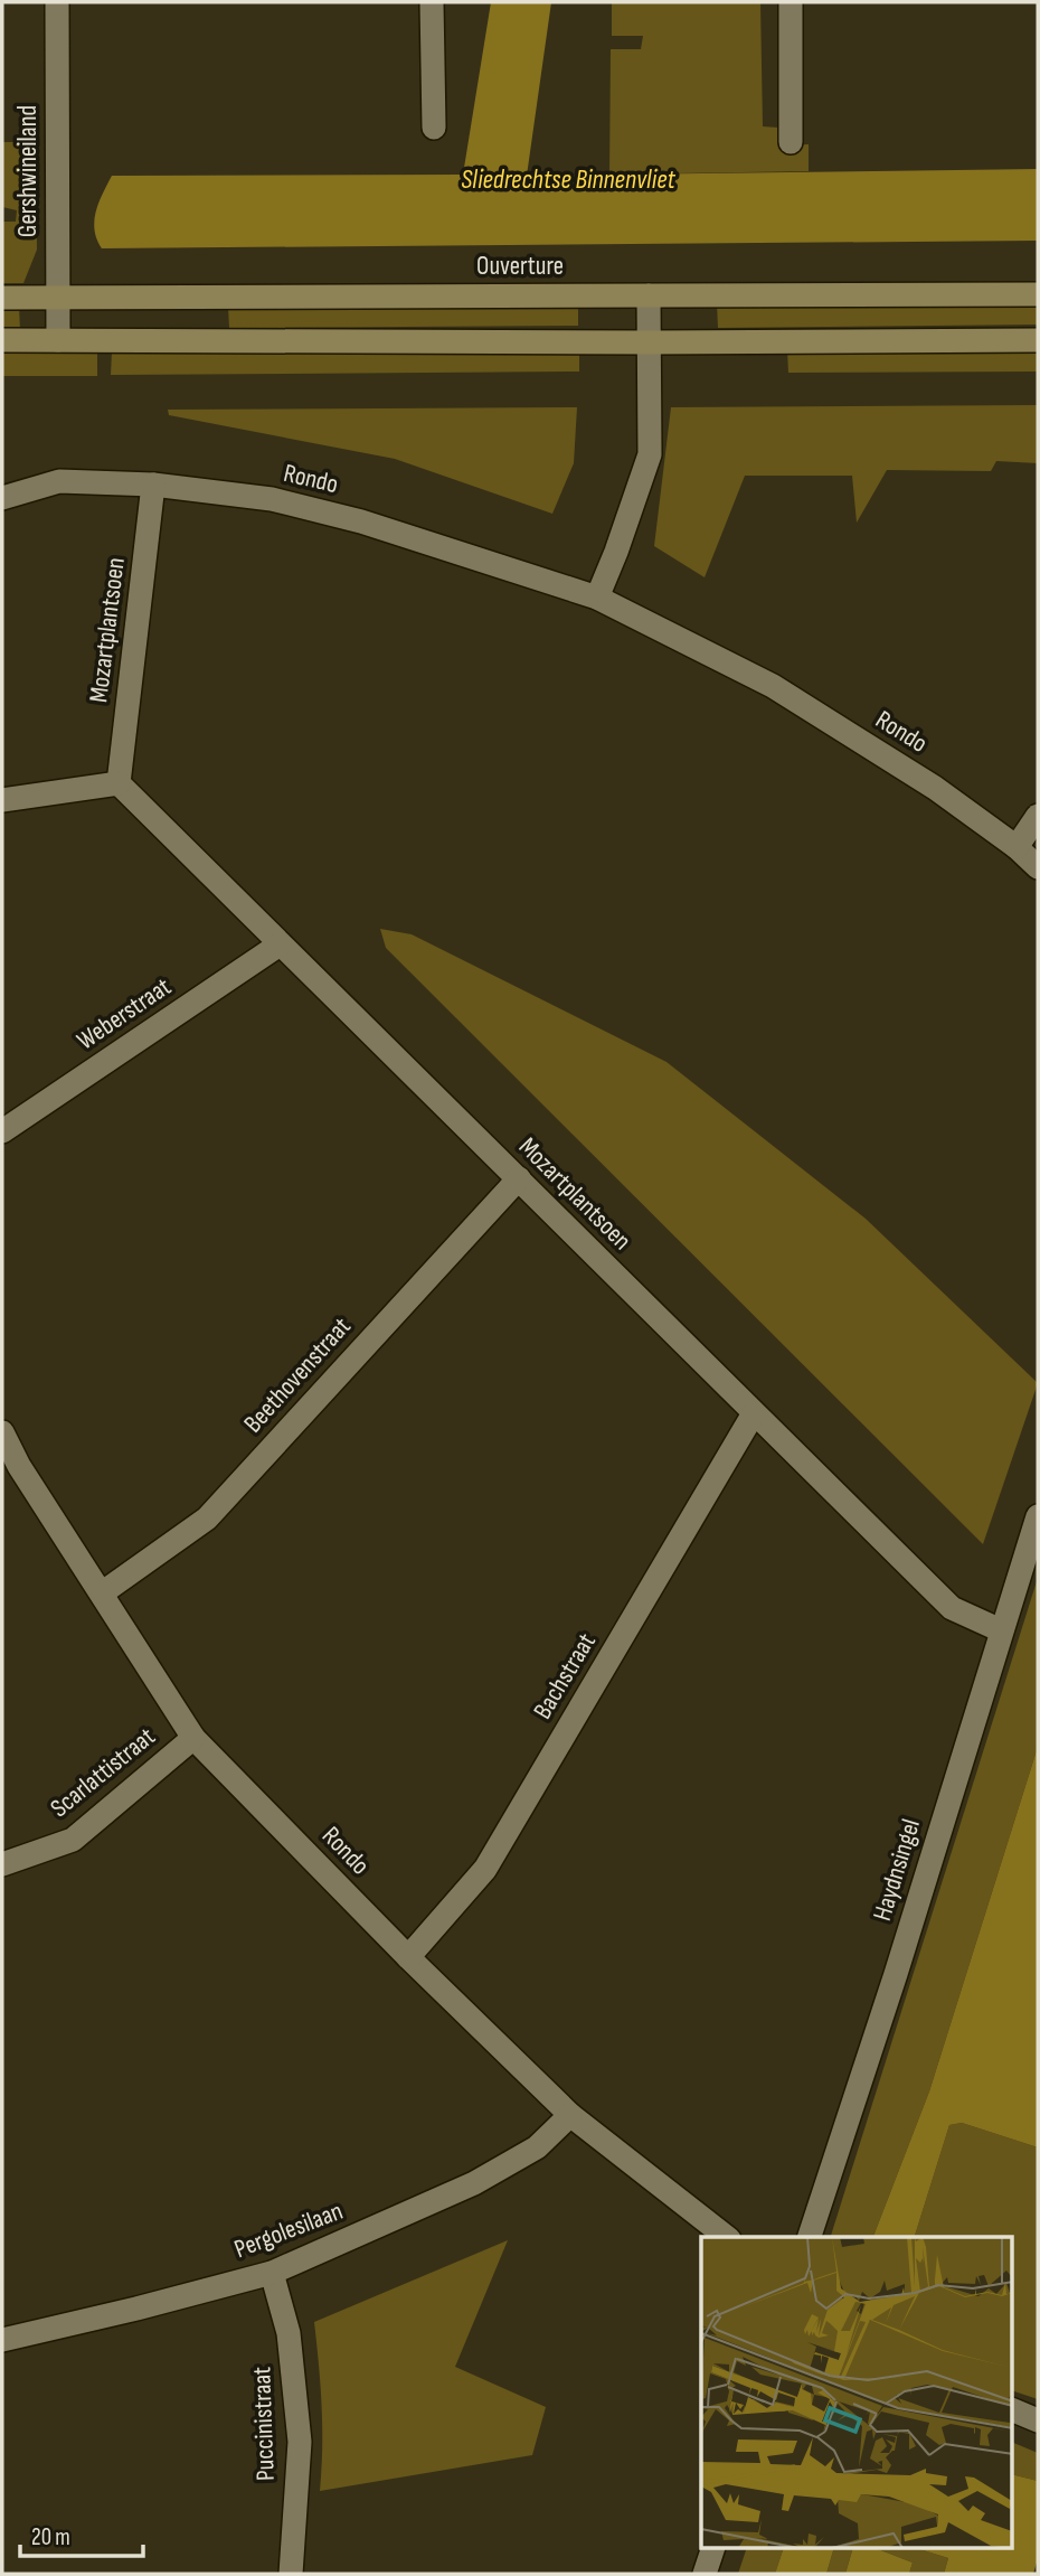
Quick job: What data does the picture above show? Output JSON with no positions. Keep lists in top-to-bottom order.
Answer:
{
  "streets": {
    "street": [
      "Gershwineiland",
      "Ouverture",
      "Rondo",
      "Mozartplantsoen",
      "Weberstraat",
      "Beethovenstraat",
      "Bachstraat",
      "Scarlattistraat",
      "Haydnsingel",
      "Pergolesilaan",
      "Puccinistraat"
    ]
  },
  "crossings": [
    ["Gershwineiland", "Ouverture"],
    ["Rondo", "Mozartplantsoen"],
    ["Rondo", "Beethovenstraat"],
    ["Rondo", "Bachstraat"],
    ["Rondo", "Scarlattistraat"],
    ["Rondo", "Pergolesilaan"],
    ["Mozartplantsoen", "Weberstraat"],
    ["Mozartplantsoen", "Beethovenstraat"],
    ["Mozartplantsoen", "Bachstraat"],
    ["Mozartplantsoen", "Haydnsingel"],
    ["Pergolesilaan", "Puccinistraat"]
  ],
  "water": ["Sliedrechtse Binnenvliet"],
  "scale_bar": "20 m"
}
